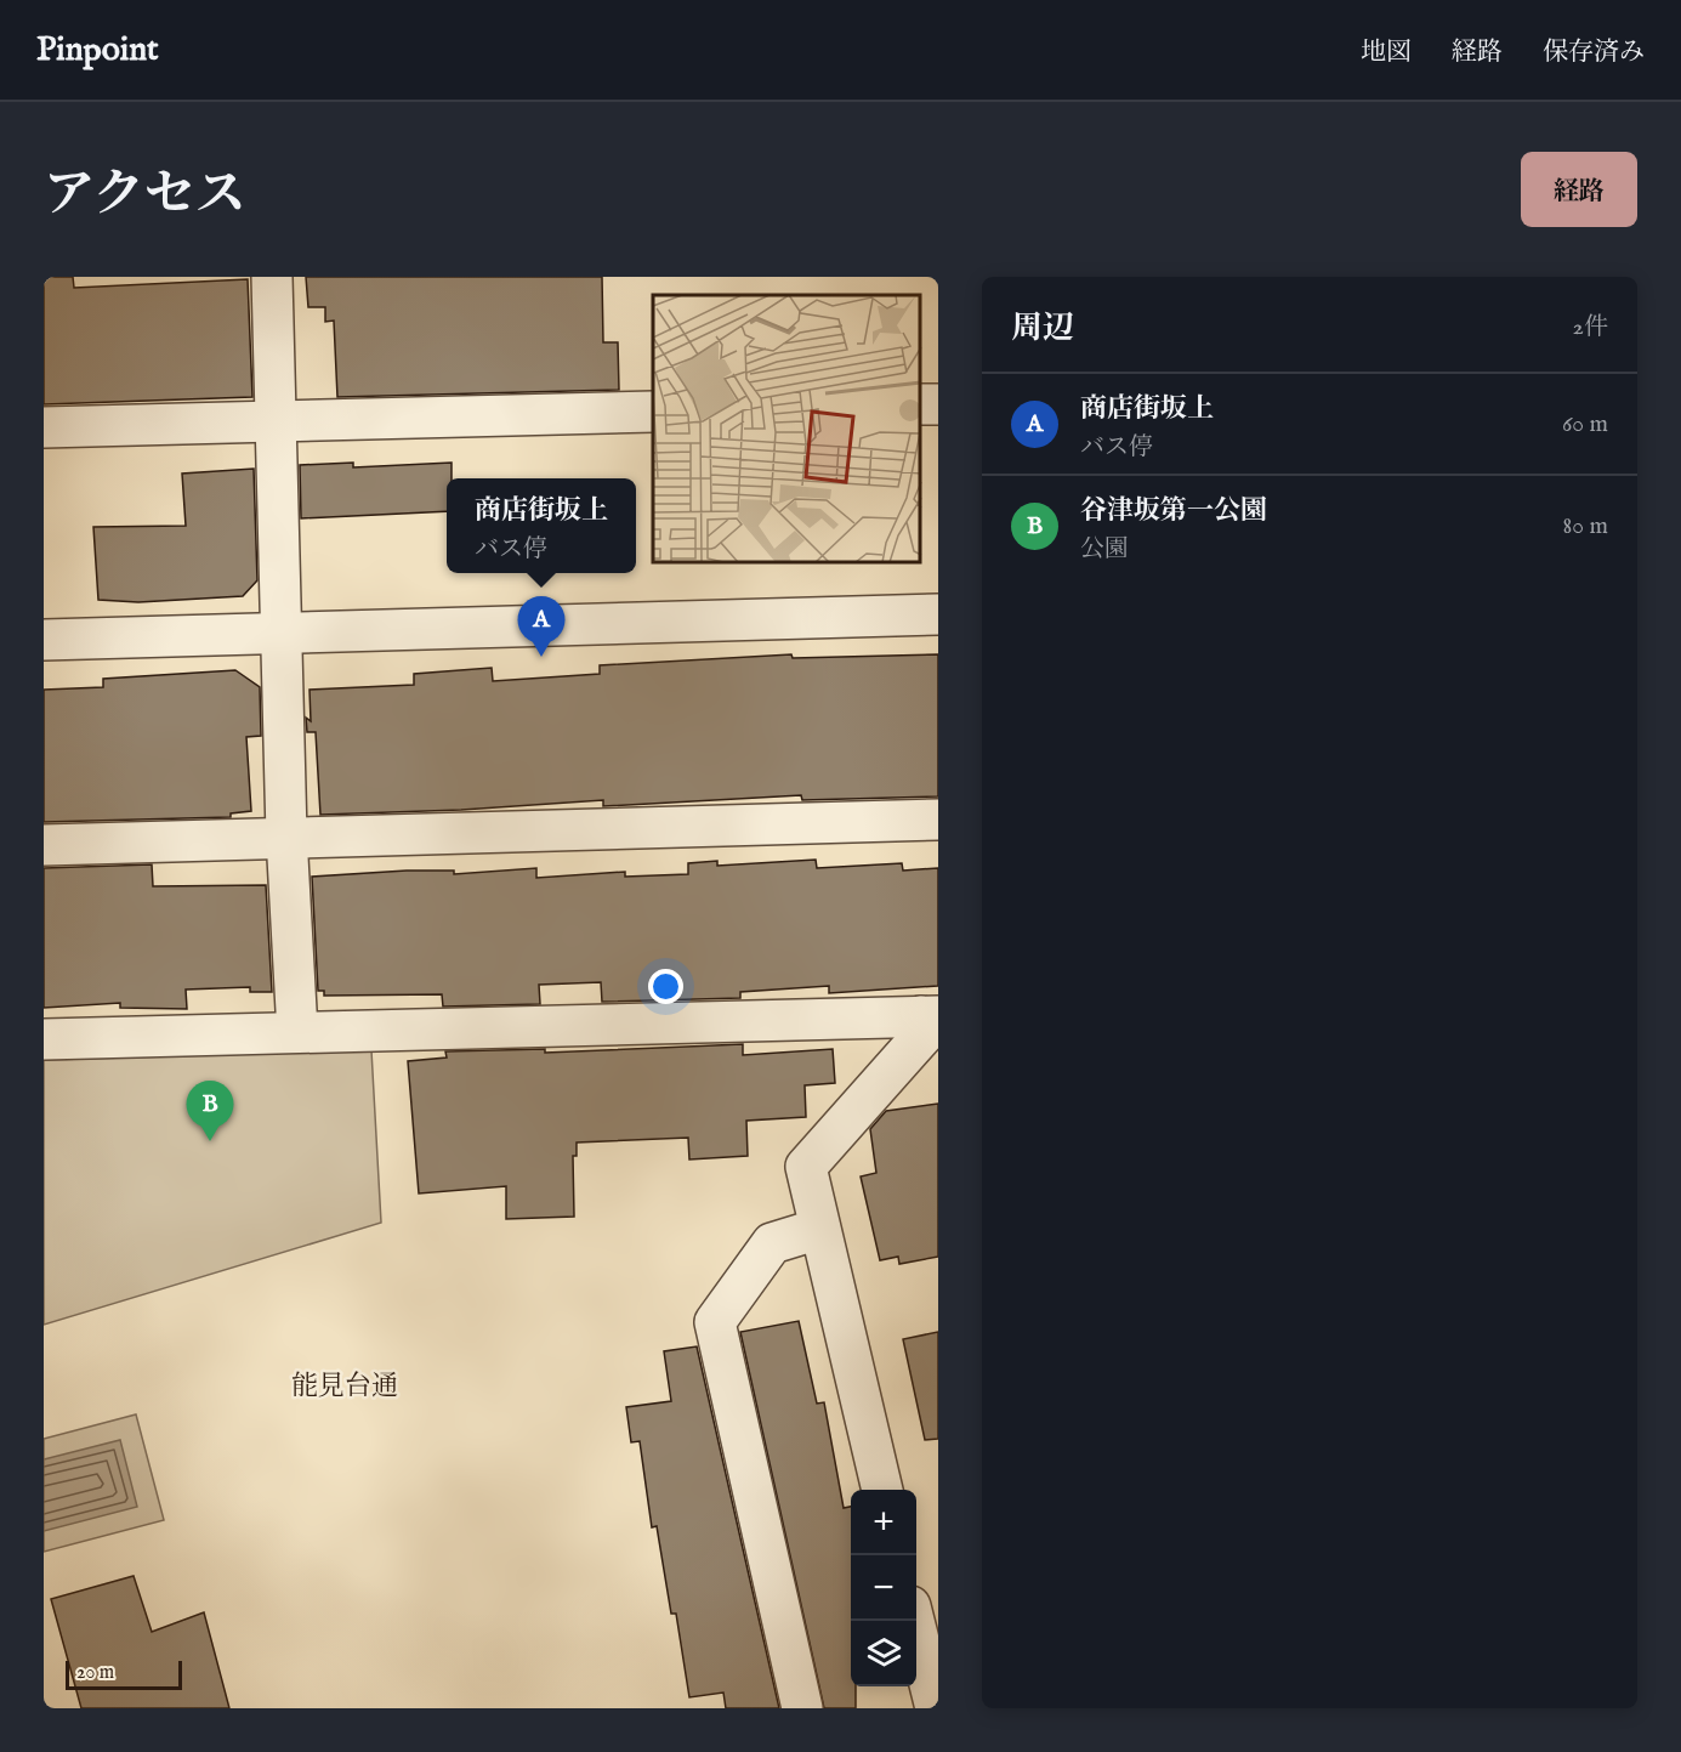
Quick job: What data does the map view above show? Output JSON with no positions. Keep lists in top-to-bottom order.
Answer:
{
  "districts": ["能見台通"],
  "scale_bar": "20 m",
  "page": {
    "header": "Pinpoint",
    "nav": ["地図", "経路", "保存済み"],
    "title": "アクセス",
    "buttons": "経路",
    "heading": ["周辺", "2件"],
    "list": [
      {
        "mark": "A",
        "name": "商店街坂上",
        "note": "バス停",
        "value": "60 m"
      },
      {
        "mark": "B",
        "name": "谷津坂第一公園",
        "note": "公園",
        "value": "80 m"
      }
    ],
    "popup": ["商店街坂上", "バス停"],
    "pins": ["A", "B"],
    "map_buttons": ["+", "−"],
    "scale": "20 m"
  }
}
